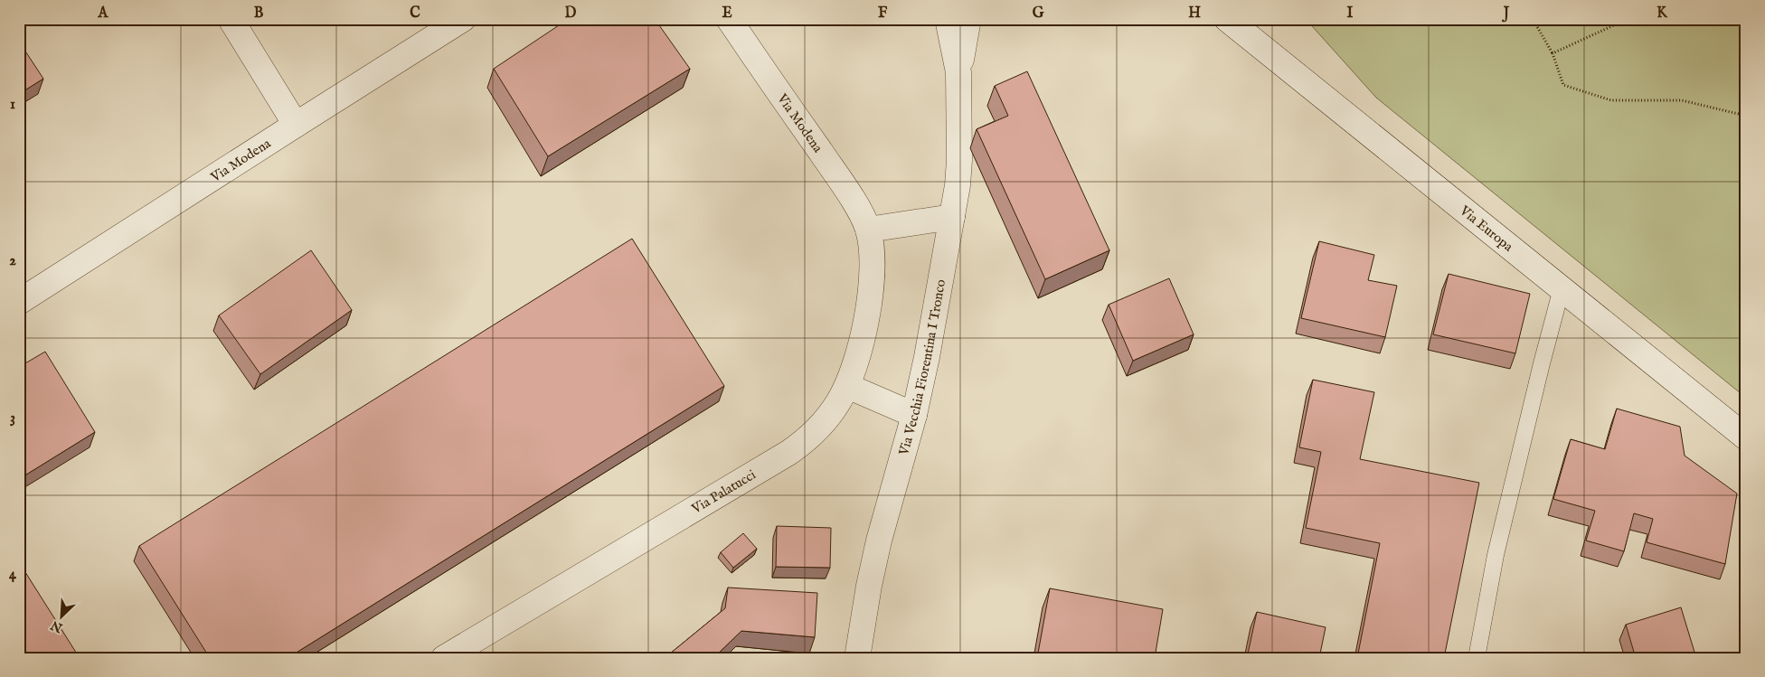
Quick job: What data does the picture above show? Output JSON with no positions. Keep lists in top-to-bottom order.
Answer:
{
  "streets": {
    "street": [
      "Via Modena",
      "Via Europa",
      "Via Vecchia Fiorentina I Tronco",
      "Via Palatucci"
    ]
  },
  "crossings": [
    ["Via Modena", "Via Palatucci"]
  ],
  "north": "bottom left",
  "grid": {
    "columns": [
      "A",
      "B",
      "C",
      "D",
      "E",
      "F",
      "G",
      "H",
      "I",
      "J",
      "K"
    ],
    "rows": [
      "1",
      "2",
      "3",
      "4"
    ]
  }
}
